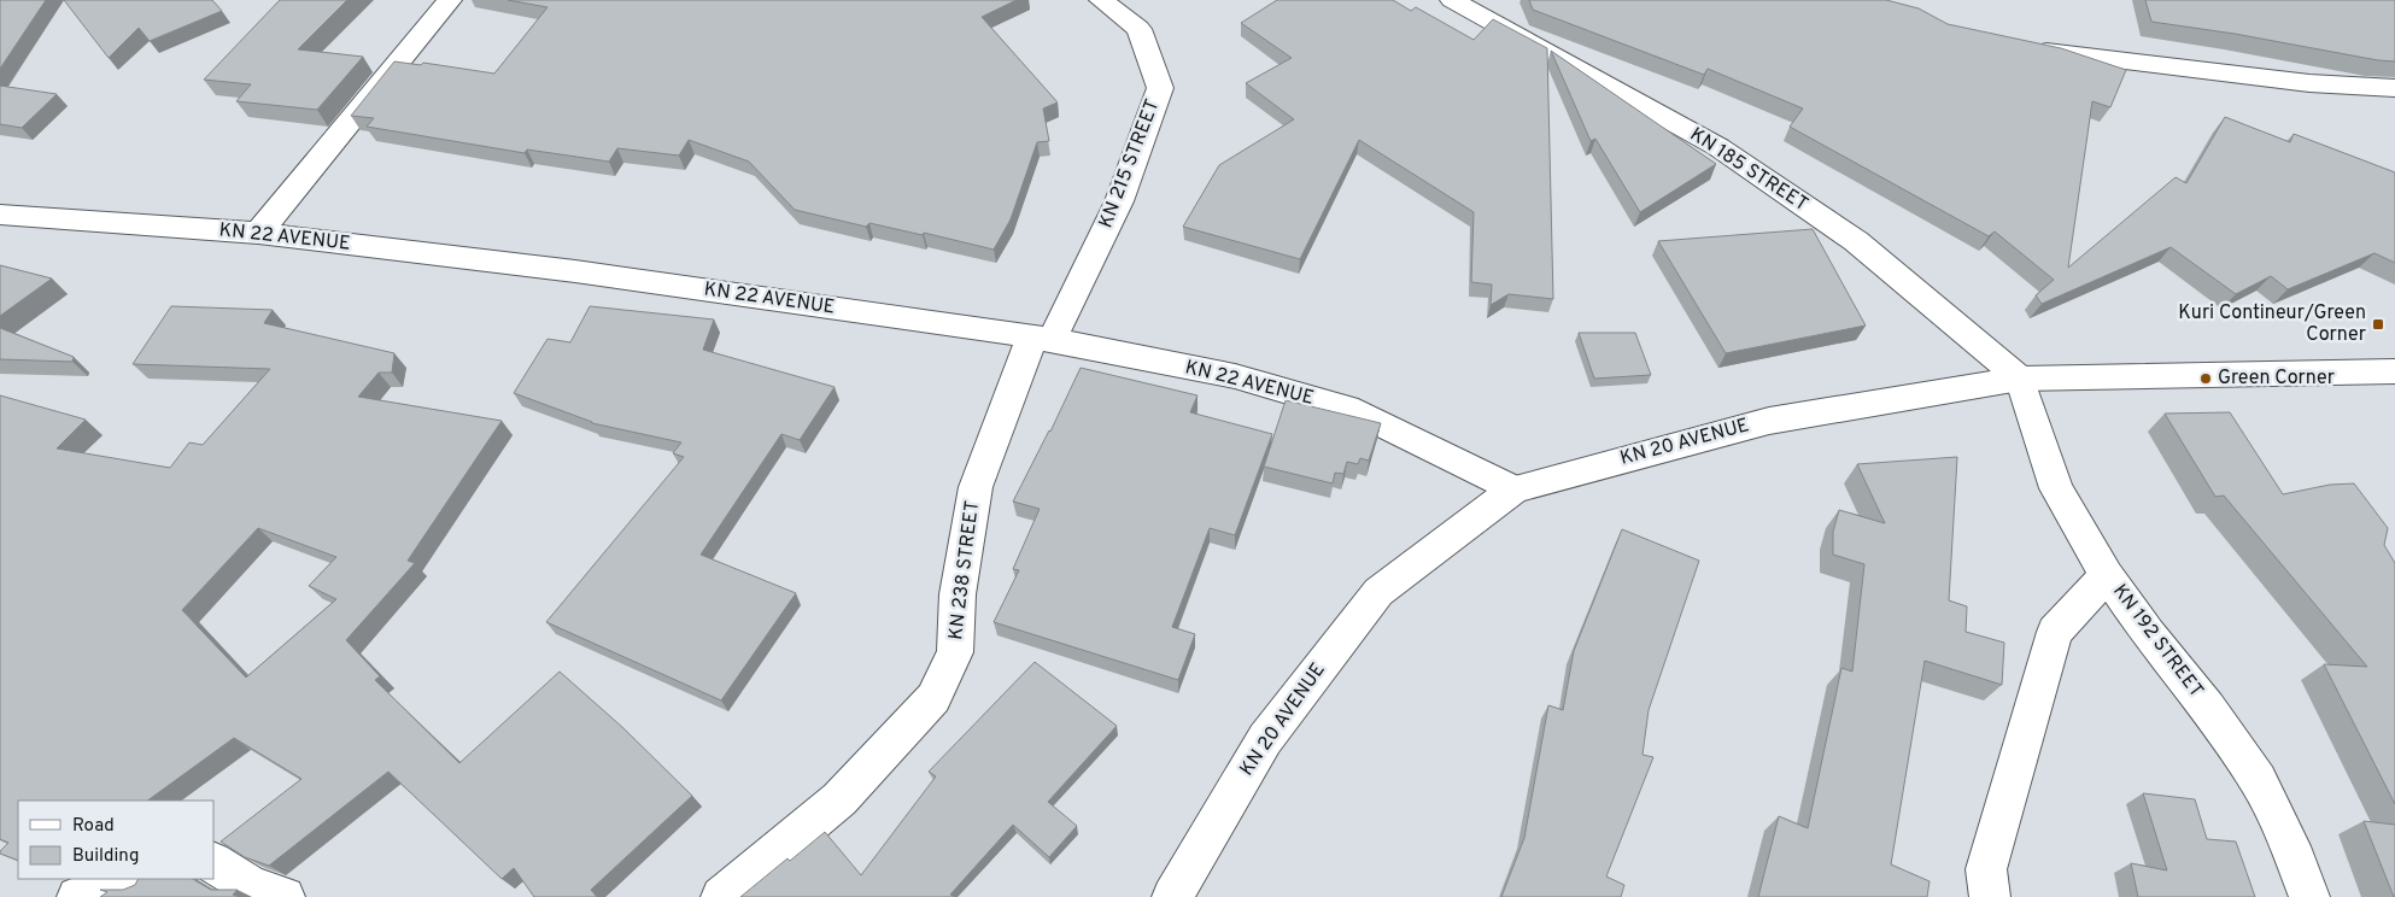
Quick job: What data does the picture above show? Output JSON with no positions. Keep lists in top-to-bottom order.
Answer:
{
  "streets": {
    "street": [
      "KN 215 STREET",
      "KN 185 STREET",
      "KN 22 AVENUE",
      "KN 20 AVENUE",
      "KN 238 STREET",
      "KN 192 STREET"
    ]
  },
  "crossings": [
    ["KN 215 STREET", "KN 22 AVENUE"],
    ["KN 215 STREET", "KN 238 STREET"],
    ["KN 185 STREET", "KN 20 AVENUE"],
    ["KN 185 STREET", "KN 192 STREET"],
    ["KN 22 AVENUE", "KN 20 AVENUE"],
    ["KN 22 AVENUE", "KN 238 STREET"],
    ["KN 20 AVENUE", "KN 192 STREET"]
  ],
  "places": {
    "transit": ["Kuri Contineur/Green Corner"],
    "other": ["Green Corner"]
  },
  "legend": ["Road", "Building"]
}
